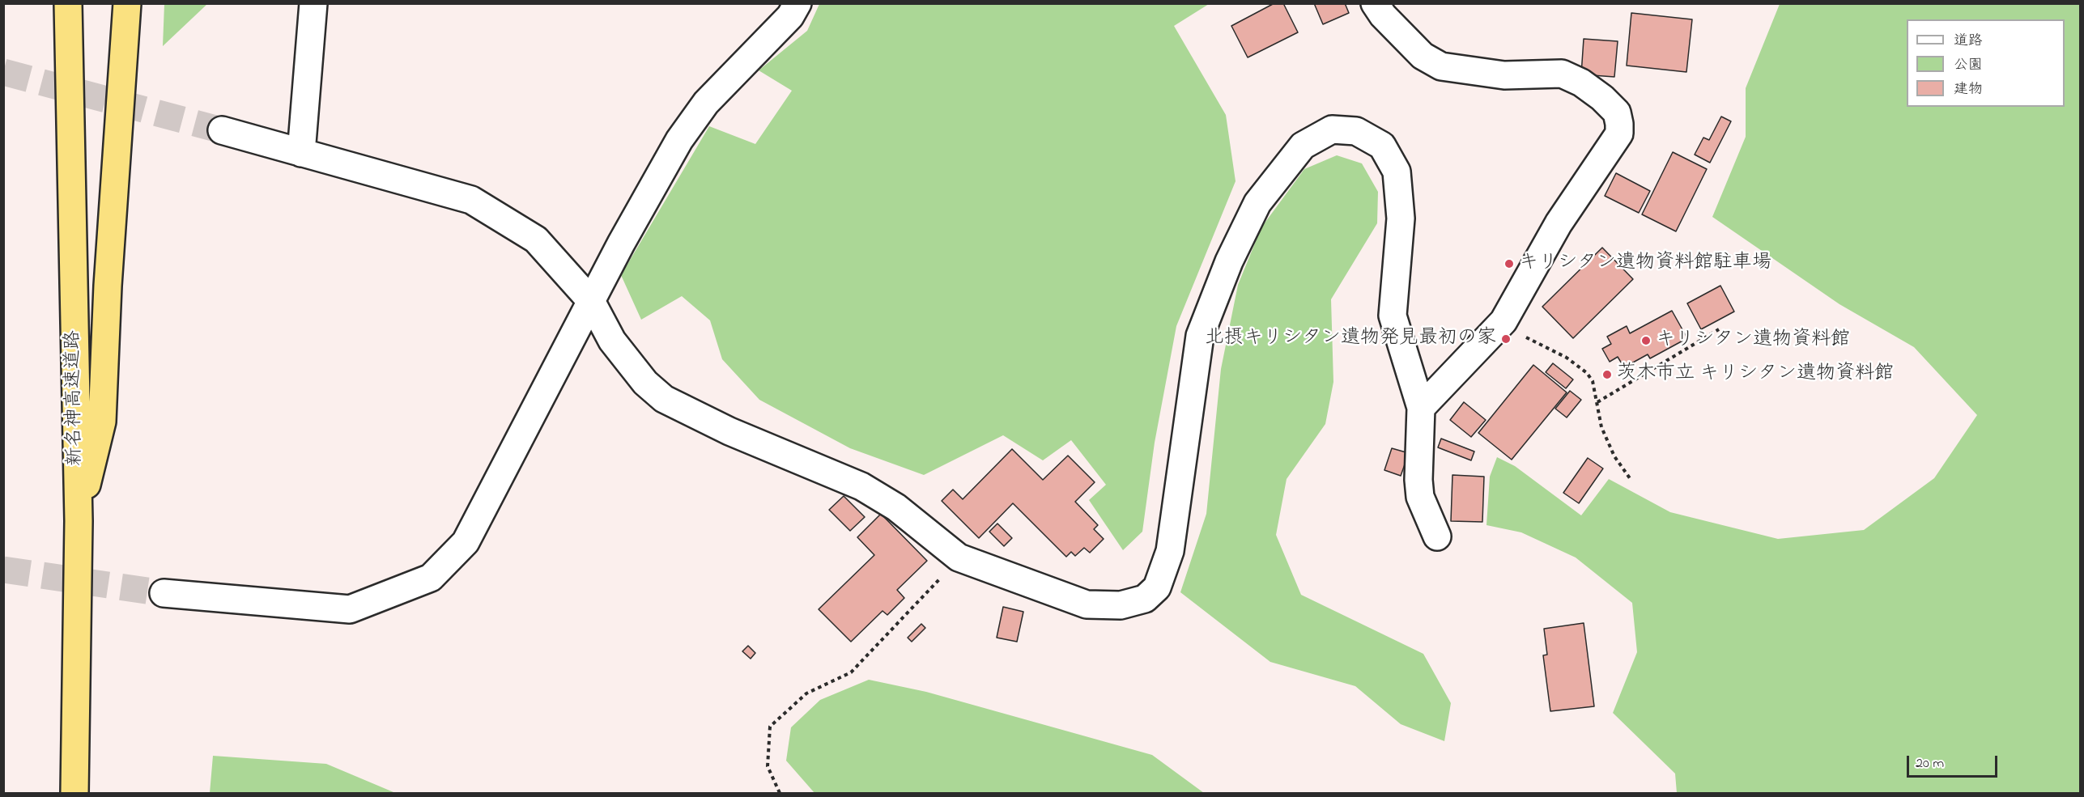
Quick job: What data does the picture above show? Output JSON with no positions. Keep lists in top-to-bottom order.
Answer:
{
  "streets": {
    "highway": ["新名神高速道路"]
  },
  "places": [
    "キリシタン遺物資料館駐車場",
    "北摂キリシタン遺物発見最初の家",
    "キリシタン遺物資料館",
    "茨木市立 キリシタン遺物資料館"
  ],
  "legend": ["道路", "公園", "建物"],
  "scale_bar": "20 m"
}
